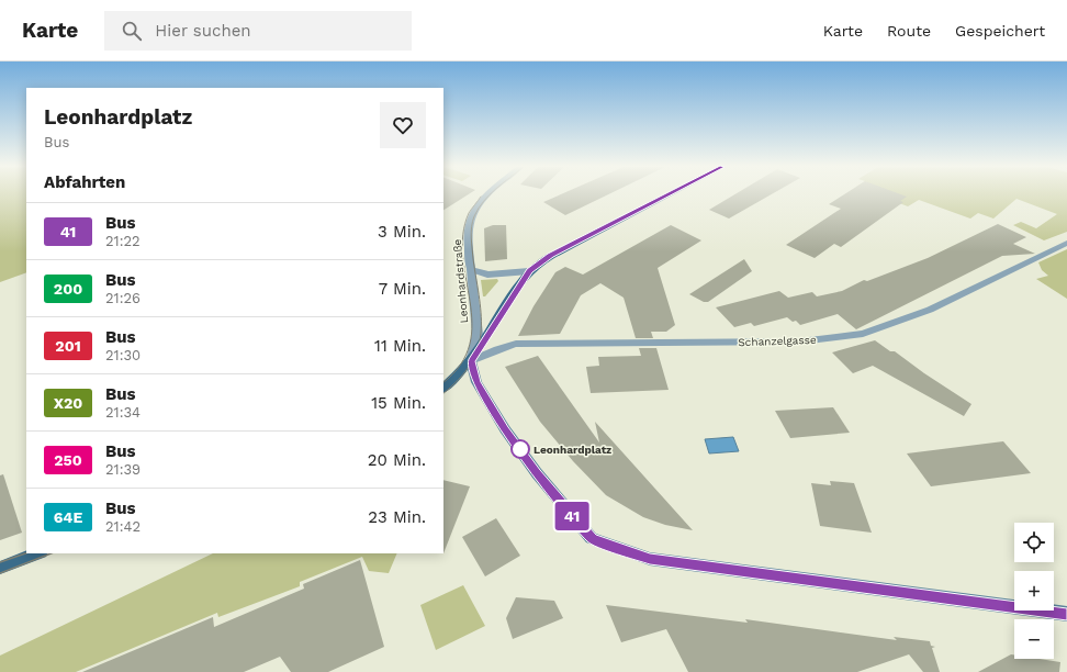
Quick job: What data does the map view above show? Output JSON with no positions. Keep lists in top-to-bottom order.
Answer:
{
  "streets": {
    "street": ["Leonhardstraße", "Schanzelgasse"]
  },
  "crossings": [
    ["Leonhardstraße", "Schanzelgasse"]
  ],
  "places": ["Leonhardplatz"],
  "lines": ["bus line 41"],
  "page": {
    "header": "Karte",
    "search": "Hier suchen",
    "nav": ["Karte", "Route", "Gespeichert"],
    "on_map": "41",
    "heading": [
      ["Leonhardplatz", "Bus"],
      "Abfahrten"
    ],
    "list": [
      {
        "mark": "41",
        "name": "Bus",
        "note": "21:22",
        "value": "3 Min."
      },
      {
        "mark": "200",
        "name": "Bus",
        "note": "21:26",
        "value": "7 Min."
      },
      {
        "mark": "201",
        "name": "Bus",
        "note": "21:30",
        "value": "11 Min."
      },
      {
        "mark": "X20",
        "name": "Bus",
        "note": "21:34",
        "value": "15 Min."
      },
      {
        "mark": "250",
        "name": "Bus",
        "note": "21:39",
        "value": "20 Min."
      },
      {
        "mark": "64E",
        "name": "Bus",
        "note": "21:42",
        "value": "23 Min."
      }
    ],
    "map_buttons": ["+", "−"]
  }
}
